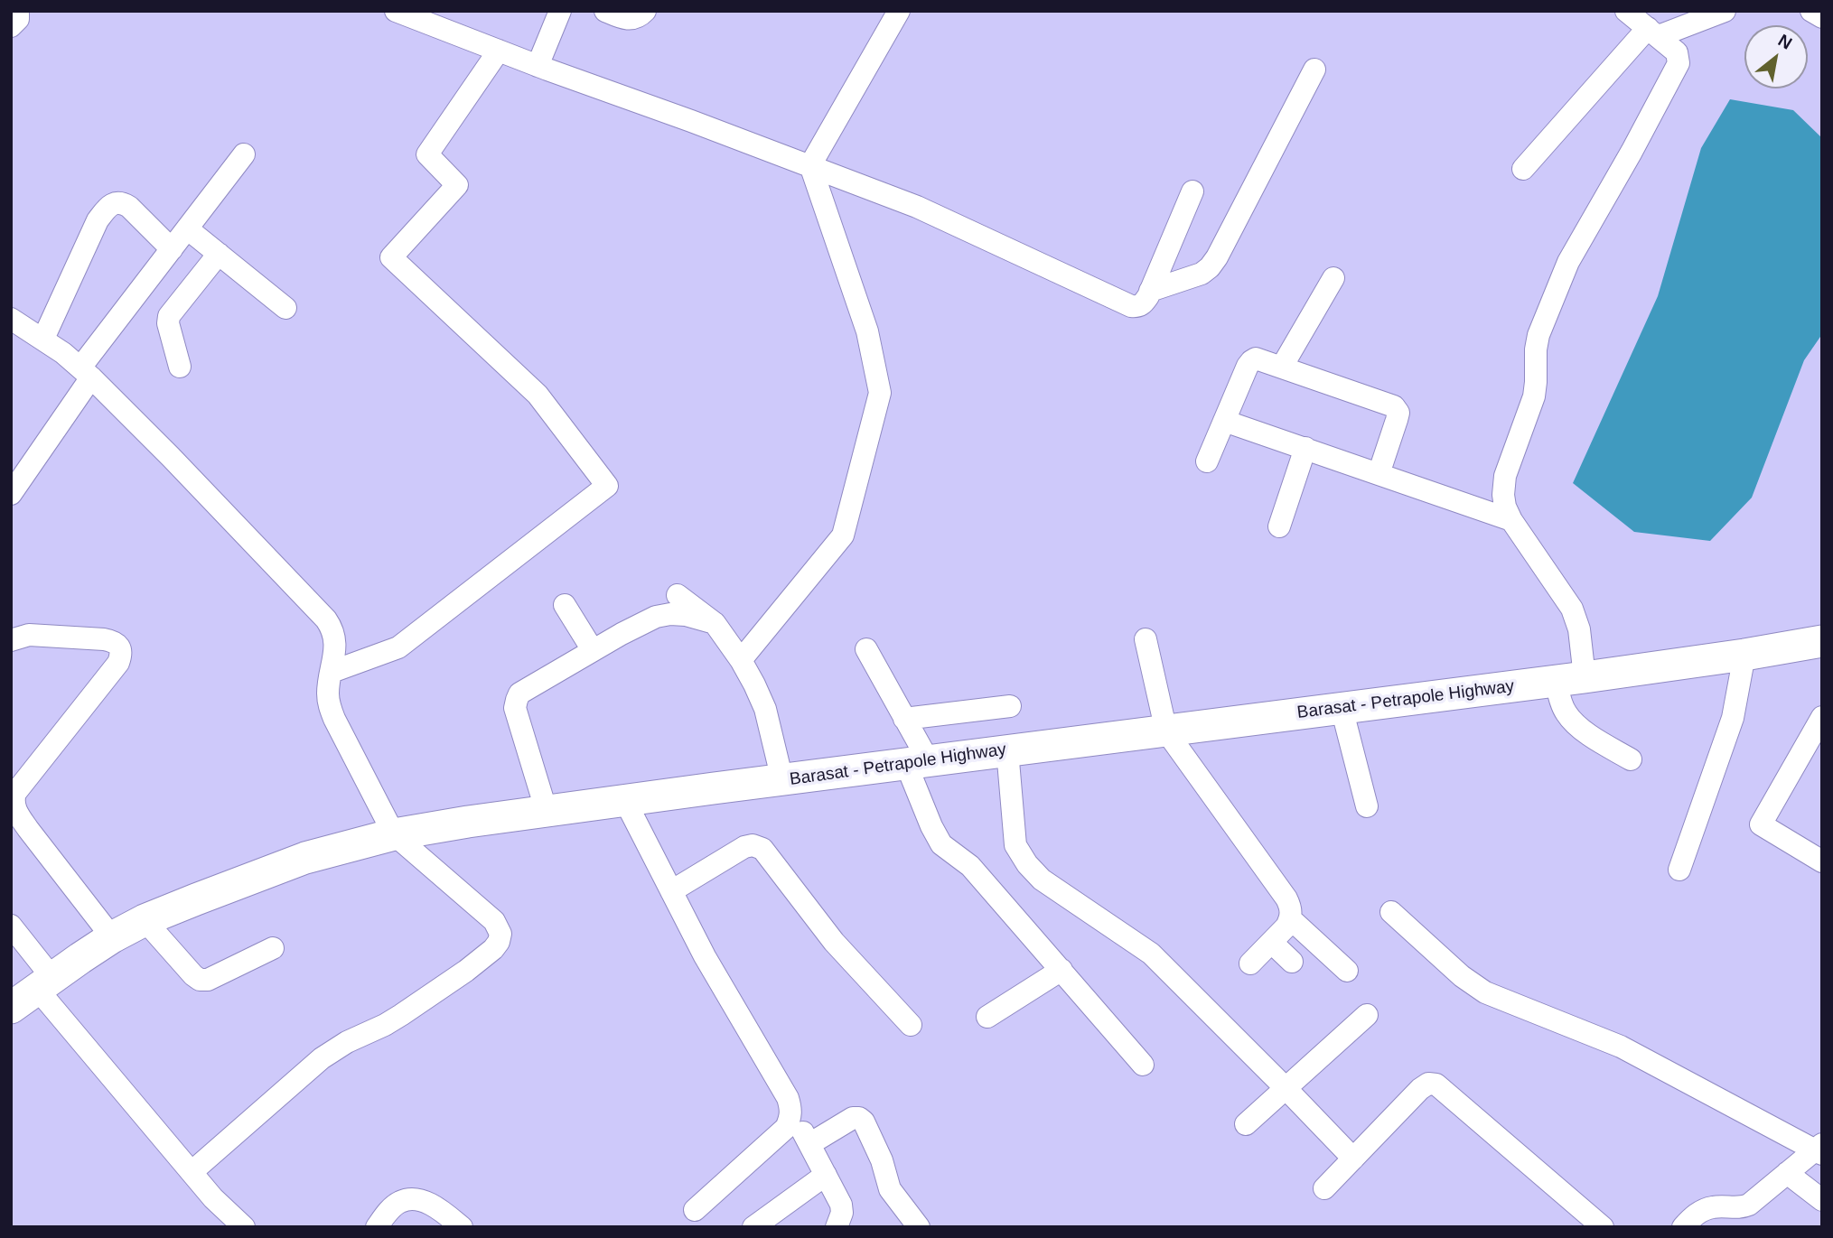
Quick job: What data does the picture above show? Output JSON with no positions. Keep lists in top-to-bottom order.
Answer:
{
  "streets": {
    "highway": ["Barasat - Petrapole Highway"]
  },
  "north": "top right"
}
